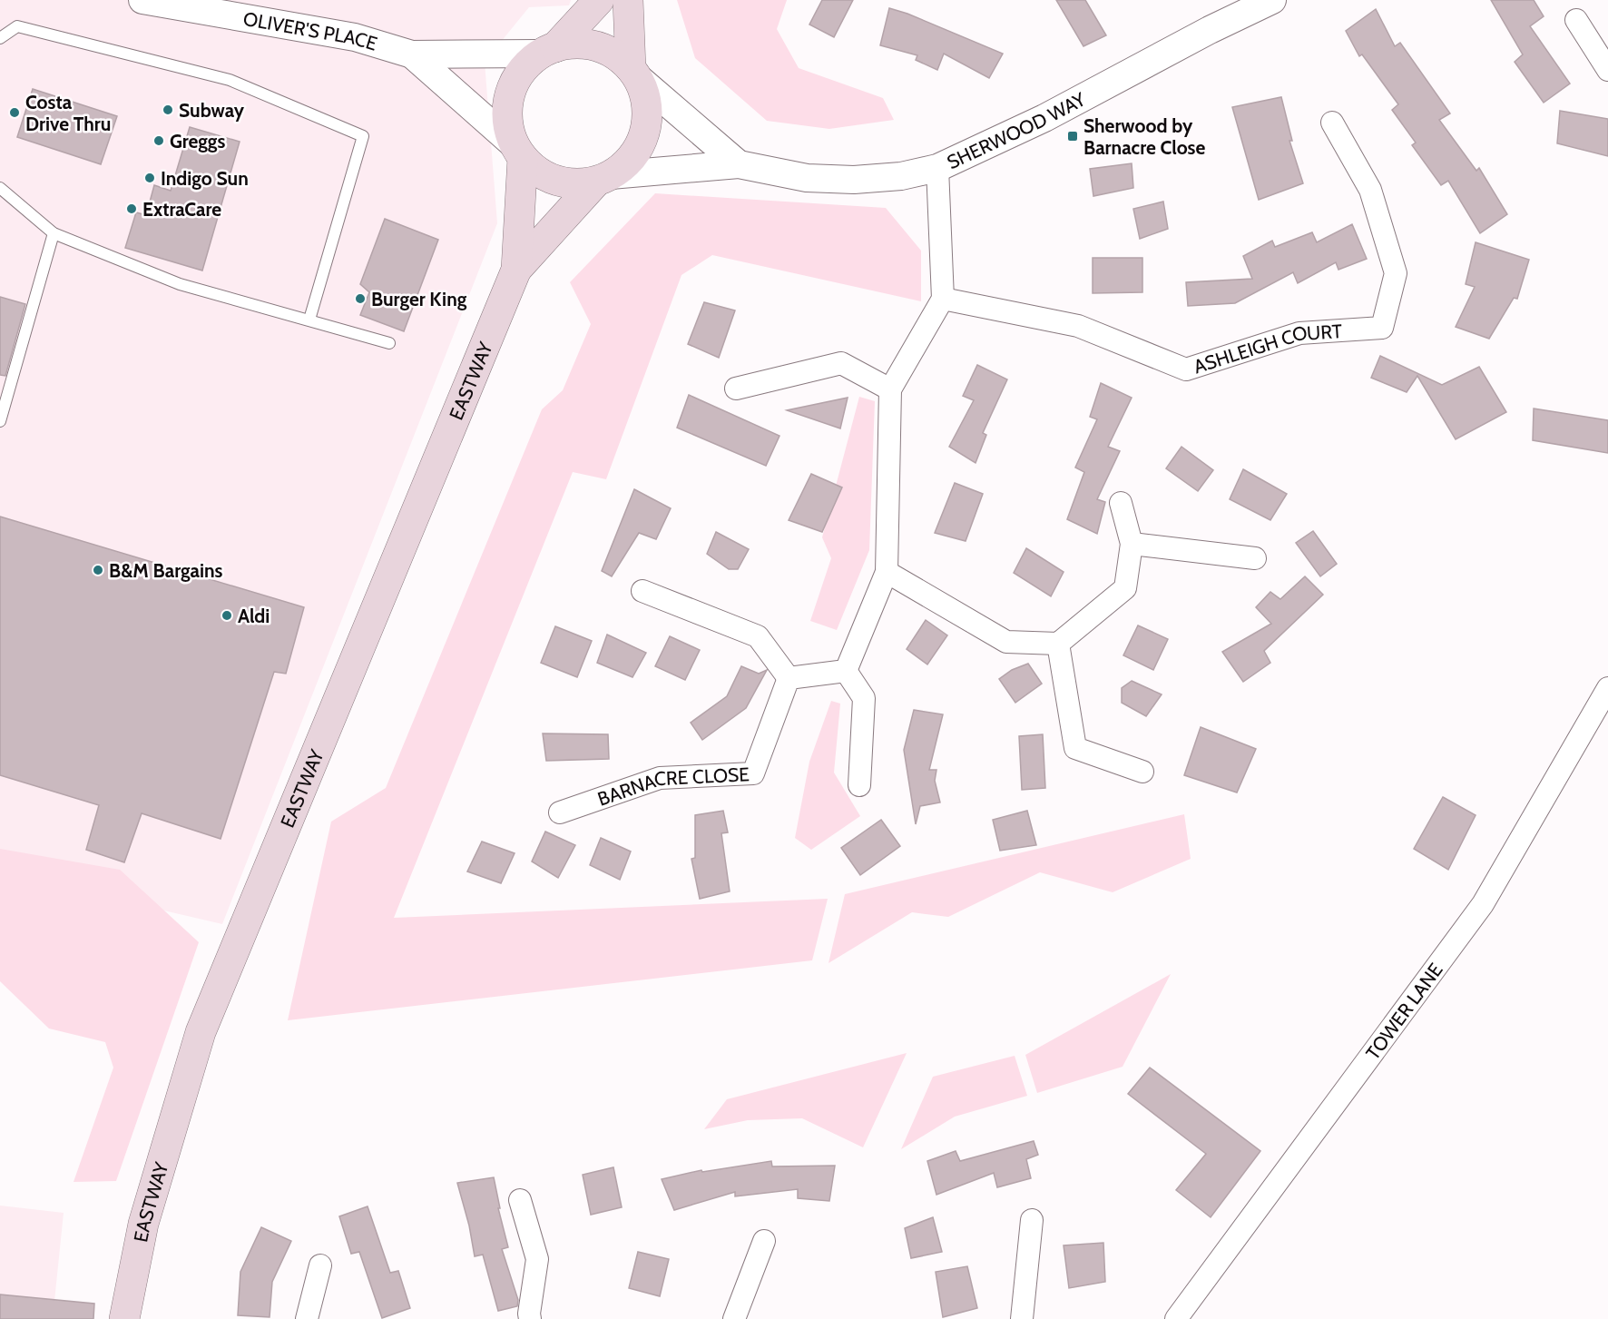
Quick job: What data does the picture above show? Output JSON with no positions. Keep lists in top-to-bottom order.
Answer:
{
  "streets": {
    "main road": ["EASTWAY"],
    "street": [
      "OLIVER'S PLACE",
      "SHERWOOD WAY",
      "ASHLEIGH COURT",
      "BARNACRE CLOSE",
      "TOWER LANE"
    ]
  },
  "crossings": [
    ["OLIVER'S PLACE", "SHERWOOD WAY"],
    ["OLIVER'S PLACE", "EASTWAY"],
    ["SHERWOOD WAY", "EASTWAY"]
  ],
  "places": {
    "other": [
      "Subway",
      "Costa Drive Thru",
      "Greggs",
      "Indigo Sun",
      "ExtraCare",
      "Burger King",
      "B&M Bargains",
      "Aldi"
    ],
    "transit": ["Sherwood by Barnacre Close"]
  }
}
